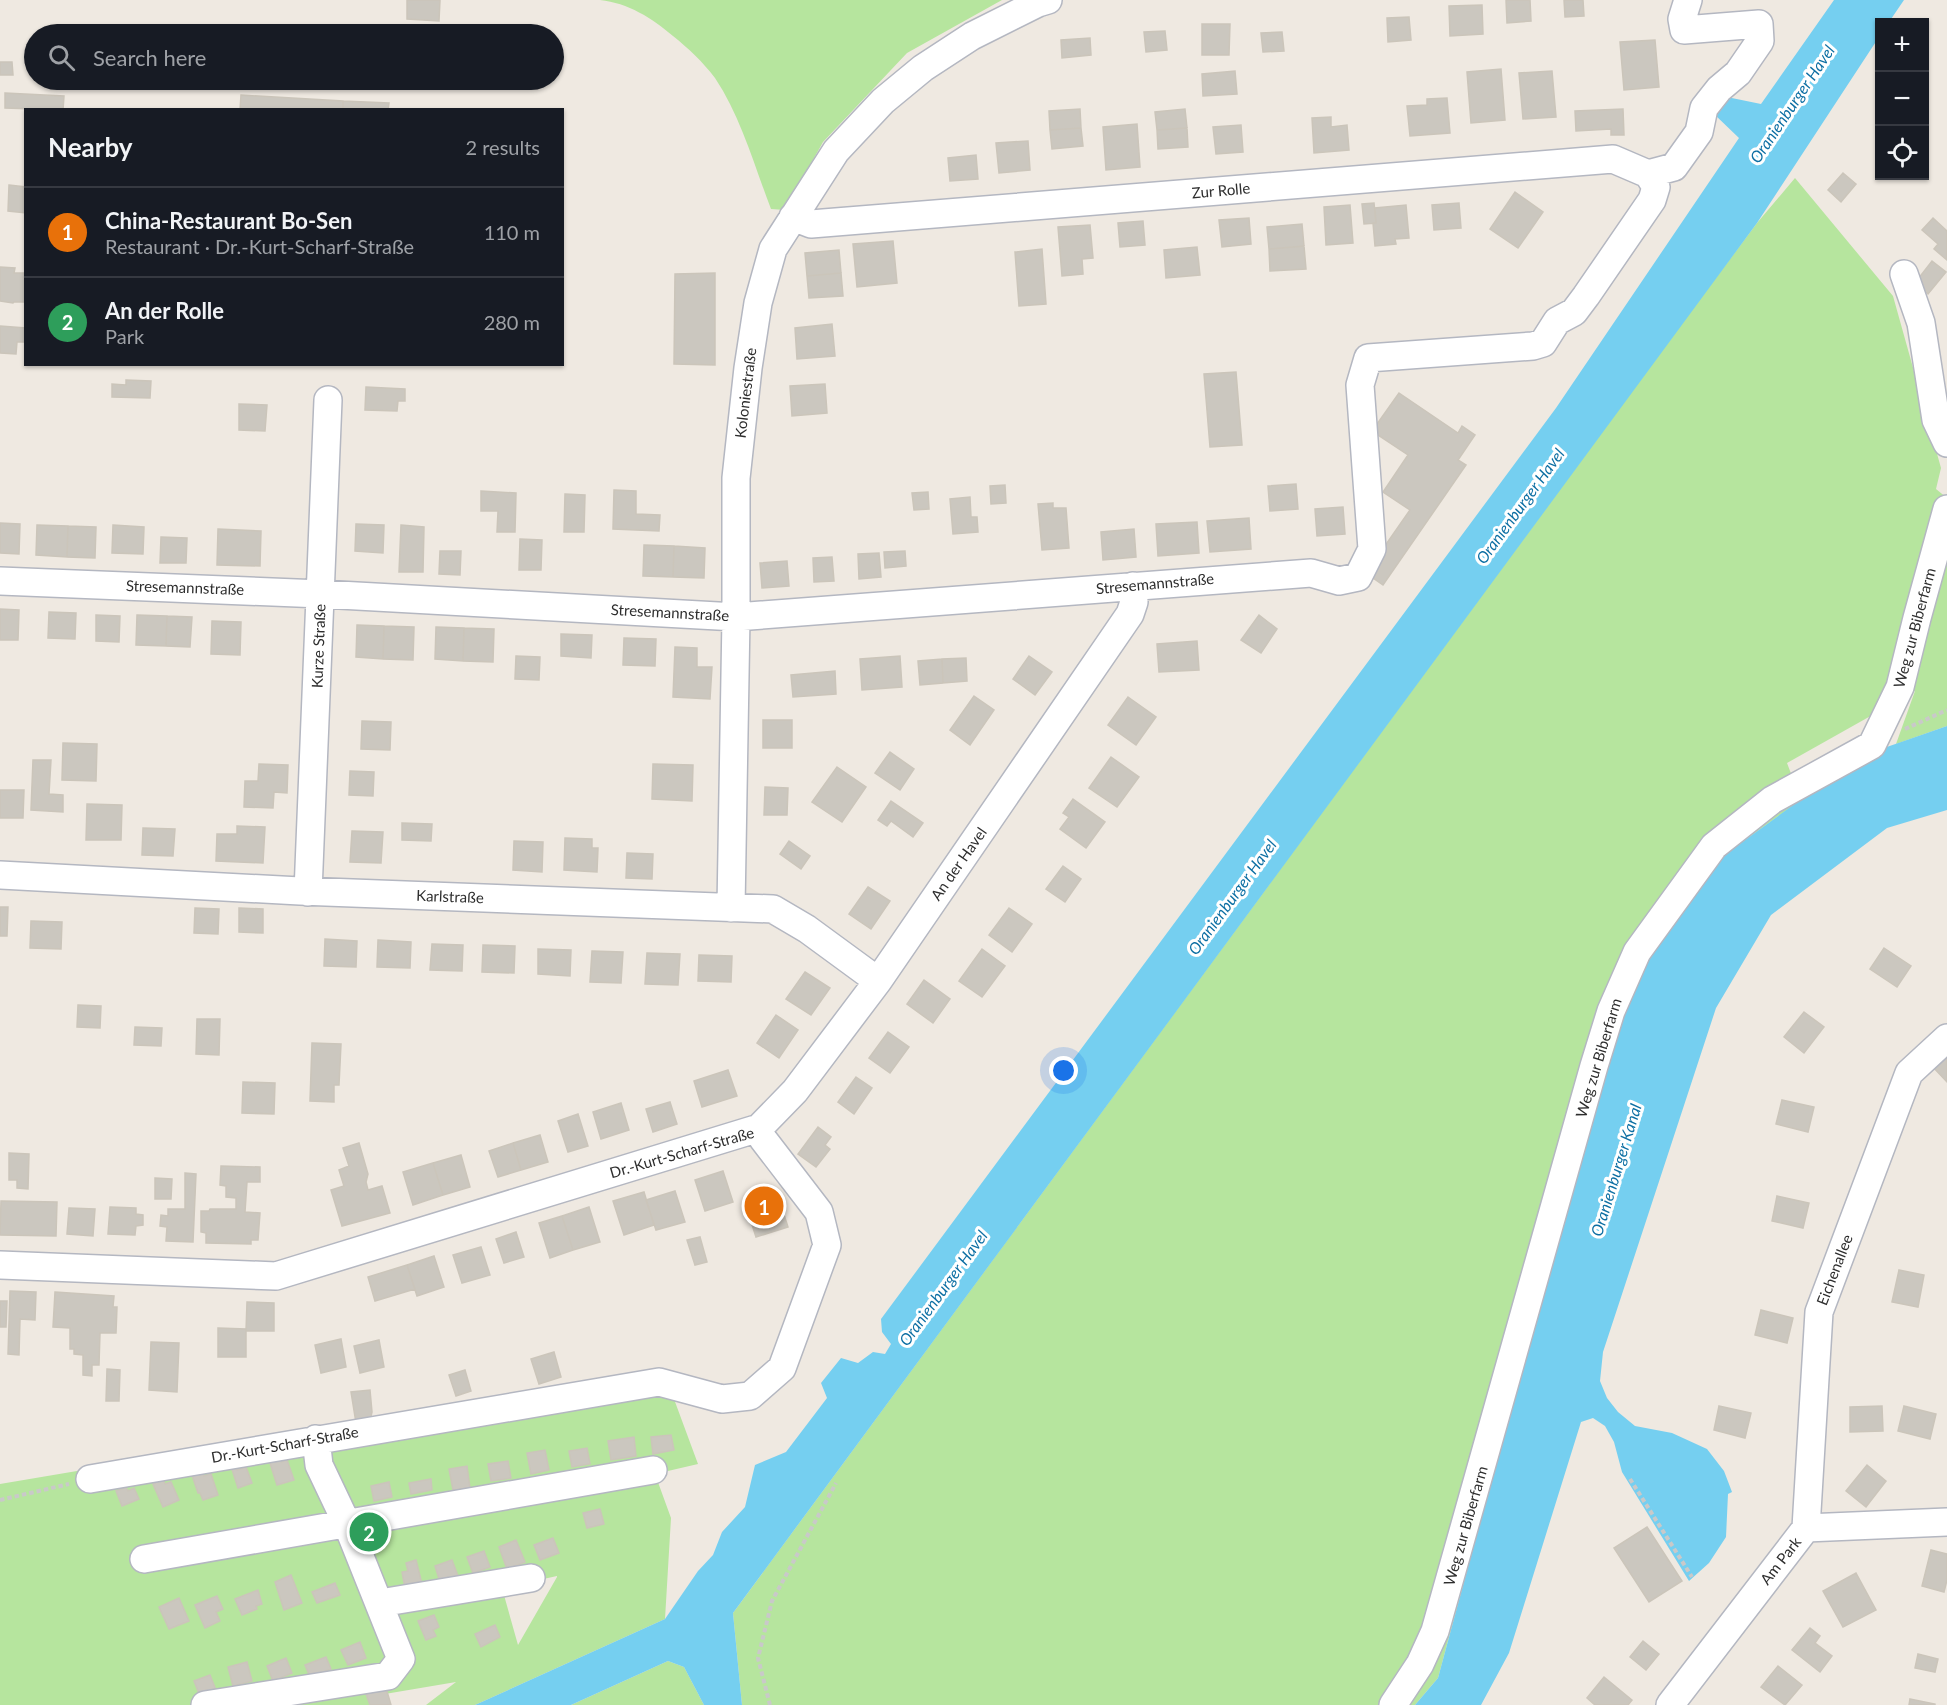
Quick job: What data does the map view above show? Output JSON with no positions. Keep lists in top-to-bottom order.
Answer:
{
  "streets": {
    "street": [
      "Zur Rolle",
      "Koloniestraße",
      "Stresemannstraße",
      "Weg zur Biberfarm",
      "Kurze Straße",
      "An der Havel",
      "Karlstraße",
      "Dr.-Kurt-Scharf-Straße",
      "Eichenallee",
      "Am Park"
    ]
  },
  "crossings": [
    ["Zur Rolle", "Koloniestraße"],
    ["Zur Rolle", "Stresemannstraße"],
    ["Koloniestraße", "Stresemannstraße"],
    ["Koloniestraße", "Karlstraße"],
    ["Stresemannstraße", "Kurze Straße"],
    ["Stresemannstraße", "An der Havel"],
    ["Kurze Straße", "Karlstraße"],
    ["An der Havel", "Karlstraße"],
    ["An der Havel", "Dr.-Kurt-Scharf-Straße"],
    ["Eichenallee", "Am Park"]
  ],
  "water": ["Oranienburger Havel", "Oranienburger Kanal"],
  "page": {
    "map_buttons": ["+", "−"],
    "search": "Search here",
    "heading": ["Nearby", "2 results"],
    "list": [
      {
        "mark": "1",
        "name": "China-Restaurant Bo-Sen",
        "note": "Restaurant · Dr.-Kurt-Scharf-Straße",
        "value": "110 m"
      },
      {
        "mark": "2",
        "name": "An der Rolle",
        "note": "Park",
        "value": "280 m"
      }
    ],
    "pins": ["1", "2"]
  }
}
